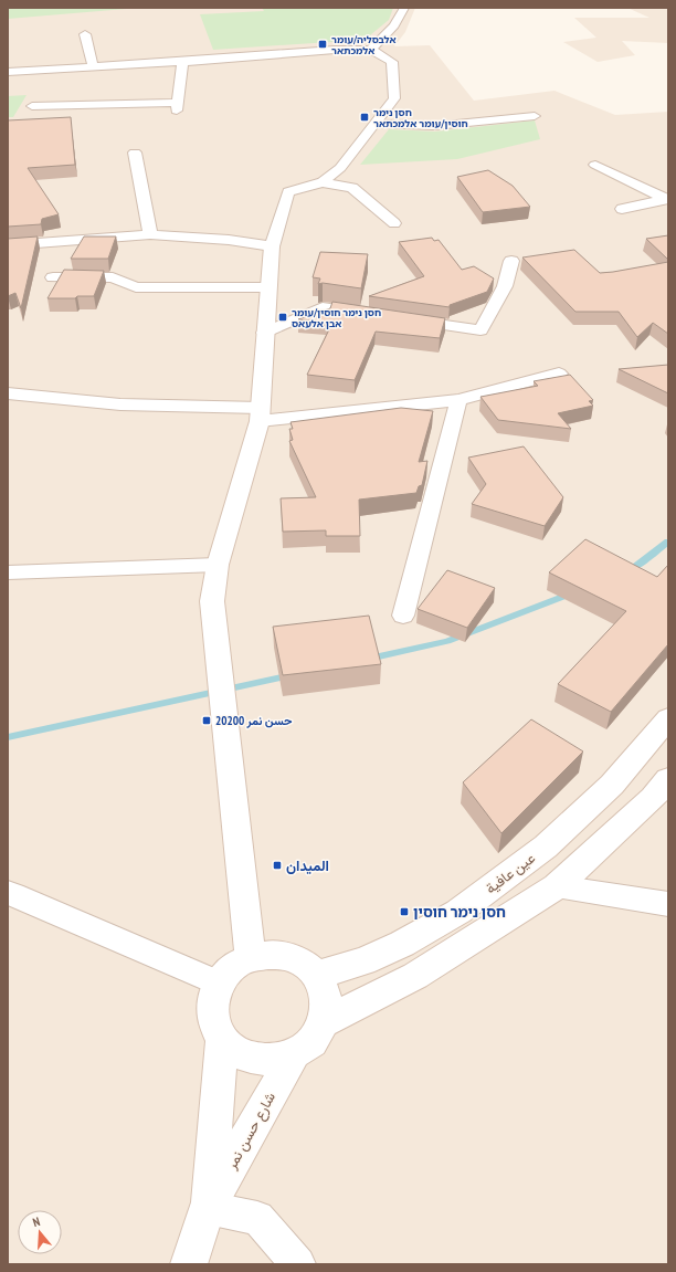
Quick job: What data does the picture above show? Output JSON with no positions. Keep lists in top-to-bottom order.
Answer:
{
  "streets": {
    "main road": ["عين عافية", "شارع حسن نمر"]
  },
  "crossings": [
    ["عين عافية", "شارع حسن نمر"]
  ],
  "places": {
    "transit": [
      "אלבסליה/עומר אלמכתאר",
      "חסן נימר חוסין/עומר אלמכתאר",
      "חסן נימר חוסין/עומר אבן אלעאס",
      "حسن نمر 20200",
      "الميدان",
      "חסן נימר חוסין"
    ]
  },
  "north": "top"
}
